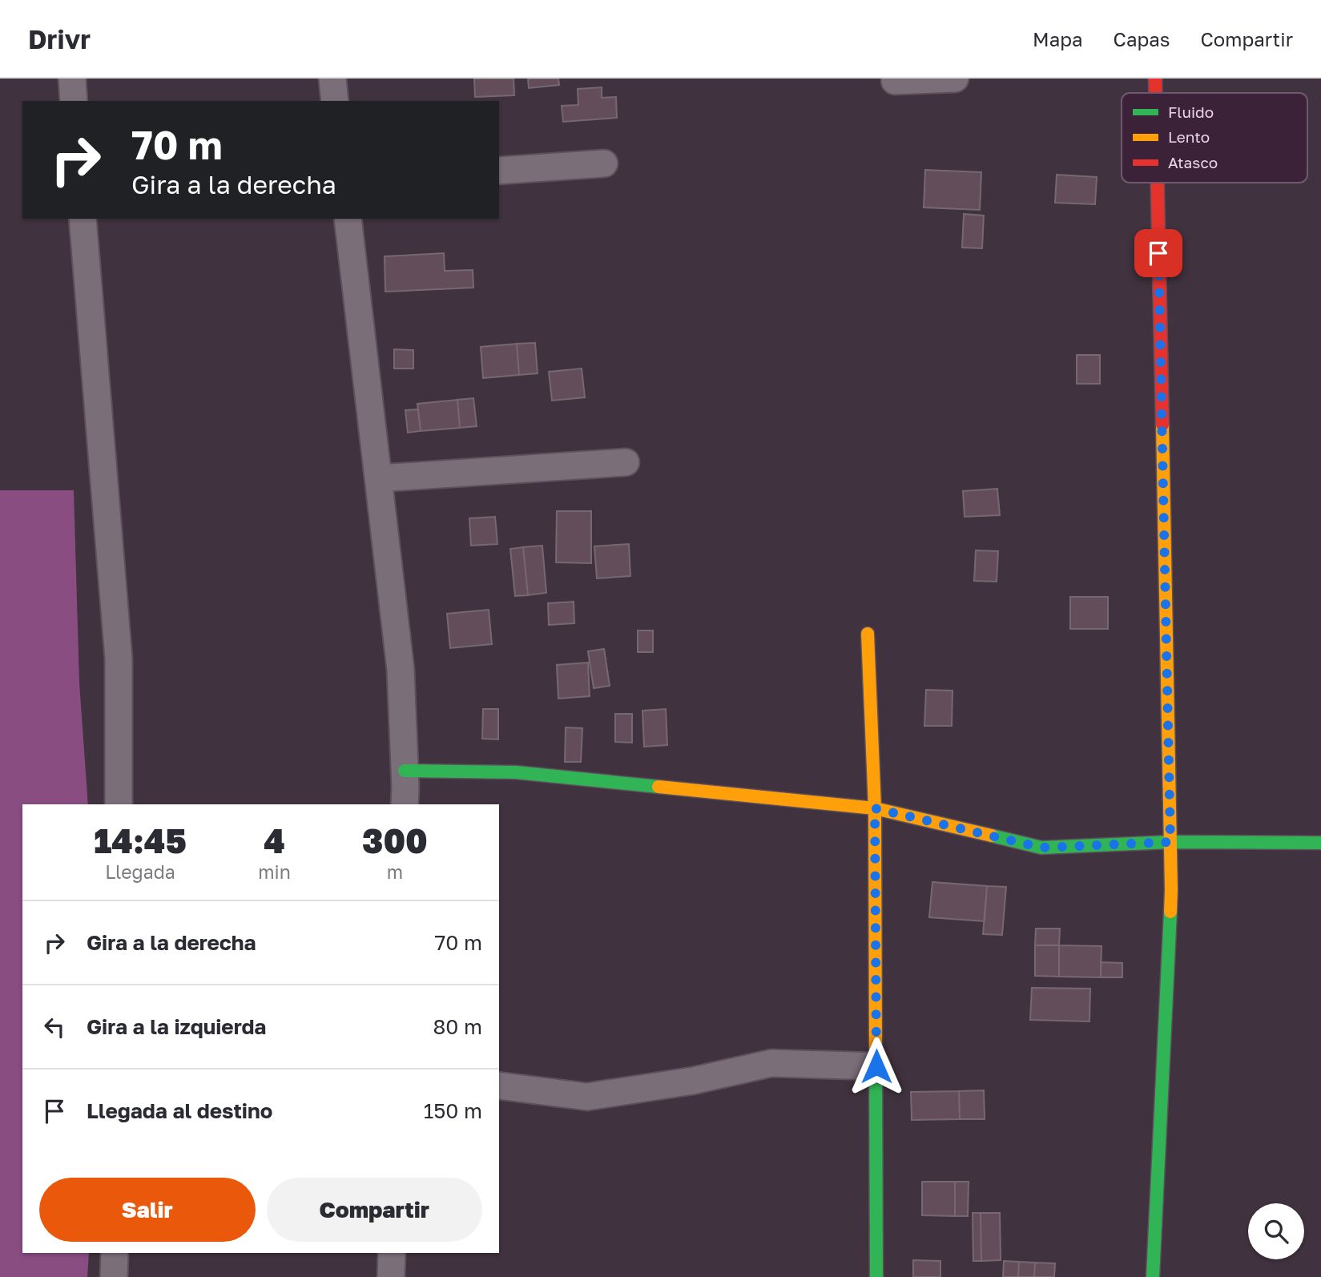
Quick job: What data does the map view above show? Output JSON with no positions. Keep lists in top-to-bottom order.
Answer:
{
  "legend": ["Fluido", "Lento", "Atasco"],
  "page": {
    "header": "Drivr",
    "nav": ["Mapa", "Capas", "Compartir"],
    "turn": ["70 m", "Gira a la derecha"],
    "eta": [
      "14:45",
      "Llegada",
      "4",
      "min",
      "300",
      "m"
    ],
    "list": [
      {
        "name": "Gira a la derecha",
        "value": "70 m"
      },
      {
        "name": "Gira a la izquierda",
        "value": "80 m"
      },
      {
        "name": "Llegada al destino",
        "value": "150 m"
      }
    ],
    "buttons": ["Salir", "Compartir"]
  }
}
